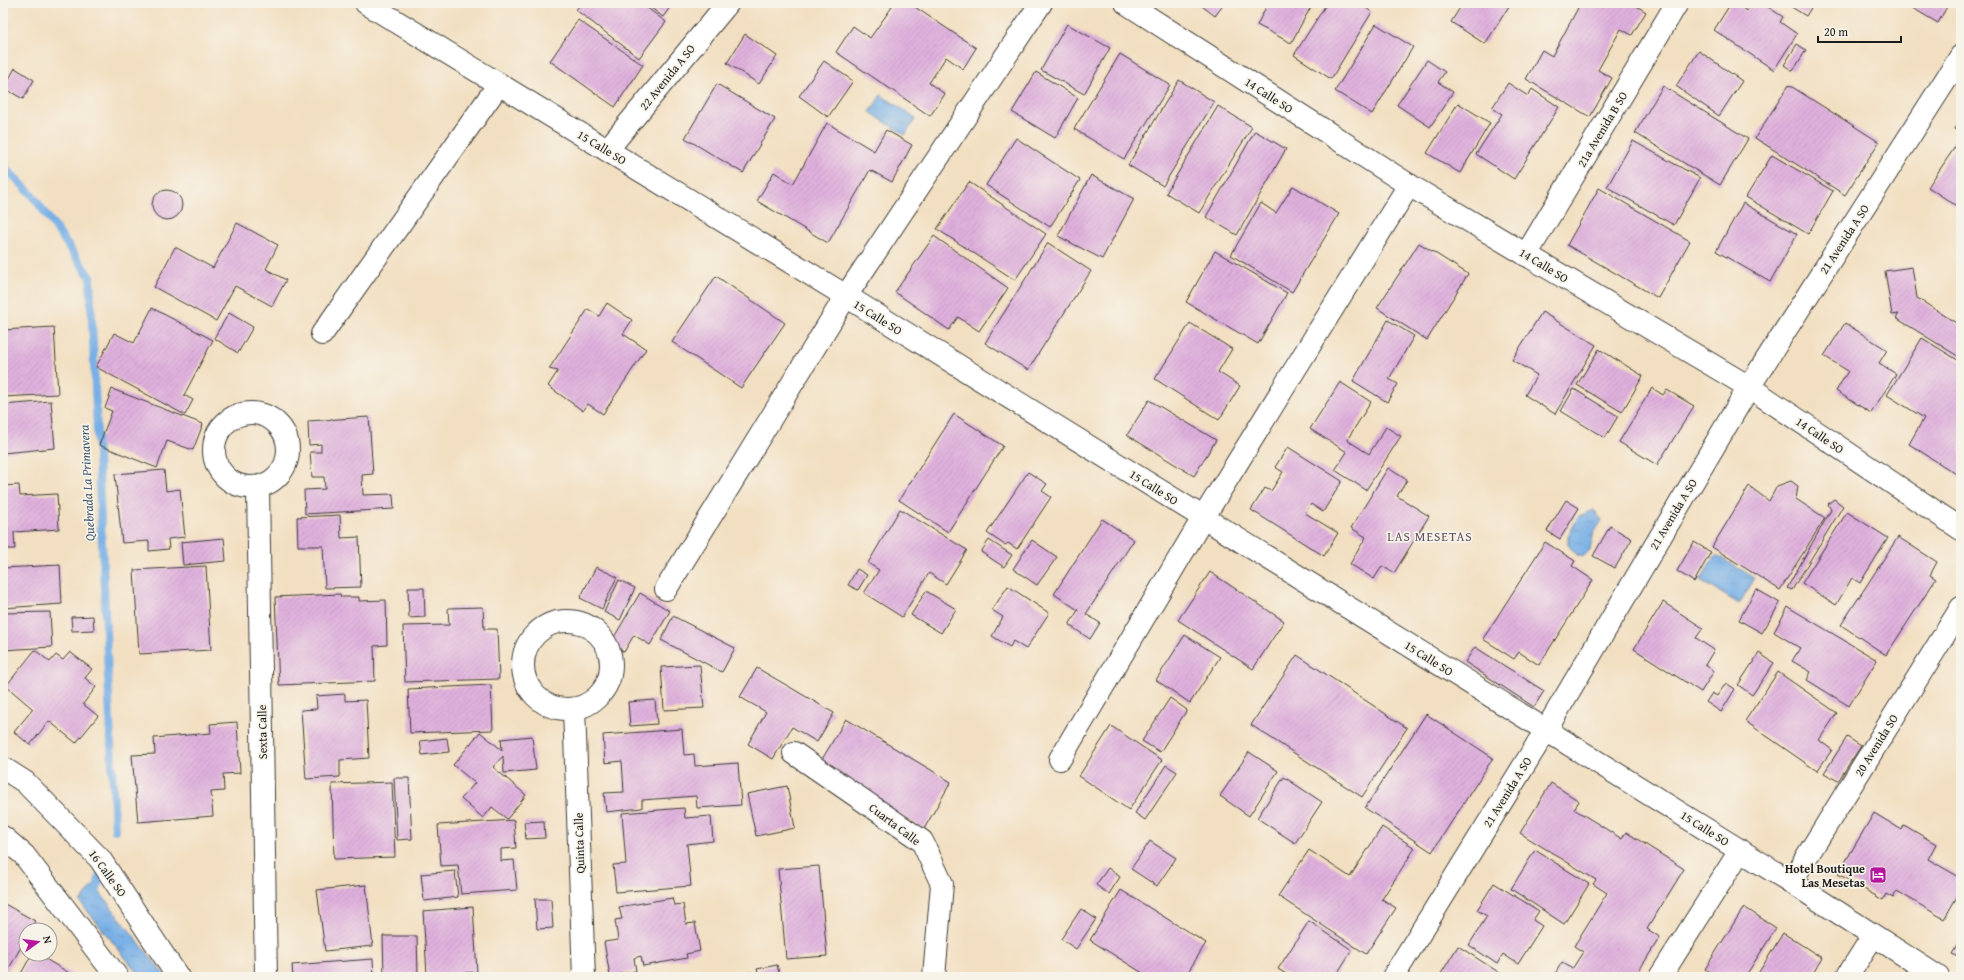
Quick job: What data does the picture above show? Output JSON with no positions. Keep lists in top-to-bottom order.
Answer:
{
  "streets": {
    "street": [
      "22 Avenida A SO",
      "14 Calle SO",
      "21a Avenida B SO",
      "15 Calle SO",
      "21 Avenida A SO",
      "Sexta Calle",
      "20 Avenida SO",
      "Cuarta Calle",
      "Quinta Calle",
      "16 Calle SO"
    ]
  },
  "crossings": [
    ["22 Avenida A SO", "15 Calle SO"],
    ["14 Calle SO", "21a Avenida B SO"],
    ["14 Calle SO", "21 Avenida A SO"],
    ["15 Calle SO", "21 Avenida A SO"],
    ["15 Calle SO", "20 Avenida SO"]
  ],
  "districts": ["LAS MESETAS"],
  "water": ["Quebrada La Primavera"],
  "places": {
    "hotel": ["Hotel Boutique Las Mesetas"]
  },
  "scale_bar": "20 m",
  "north": "right"
}
